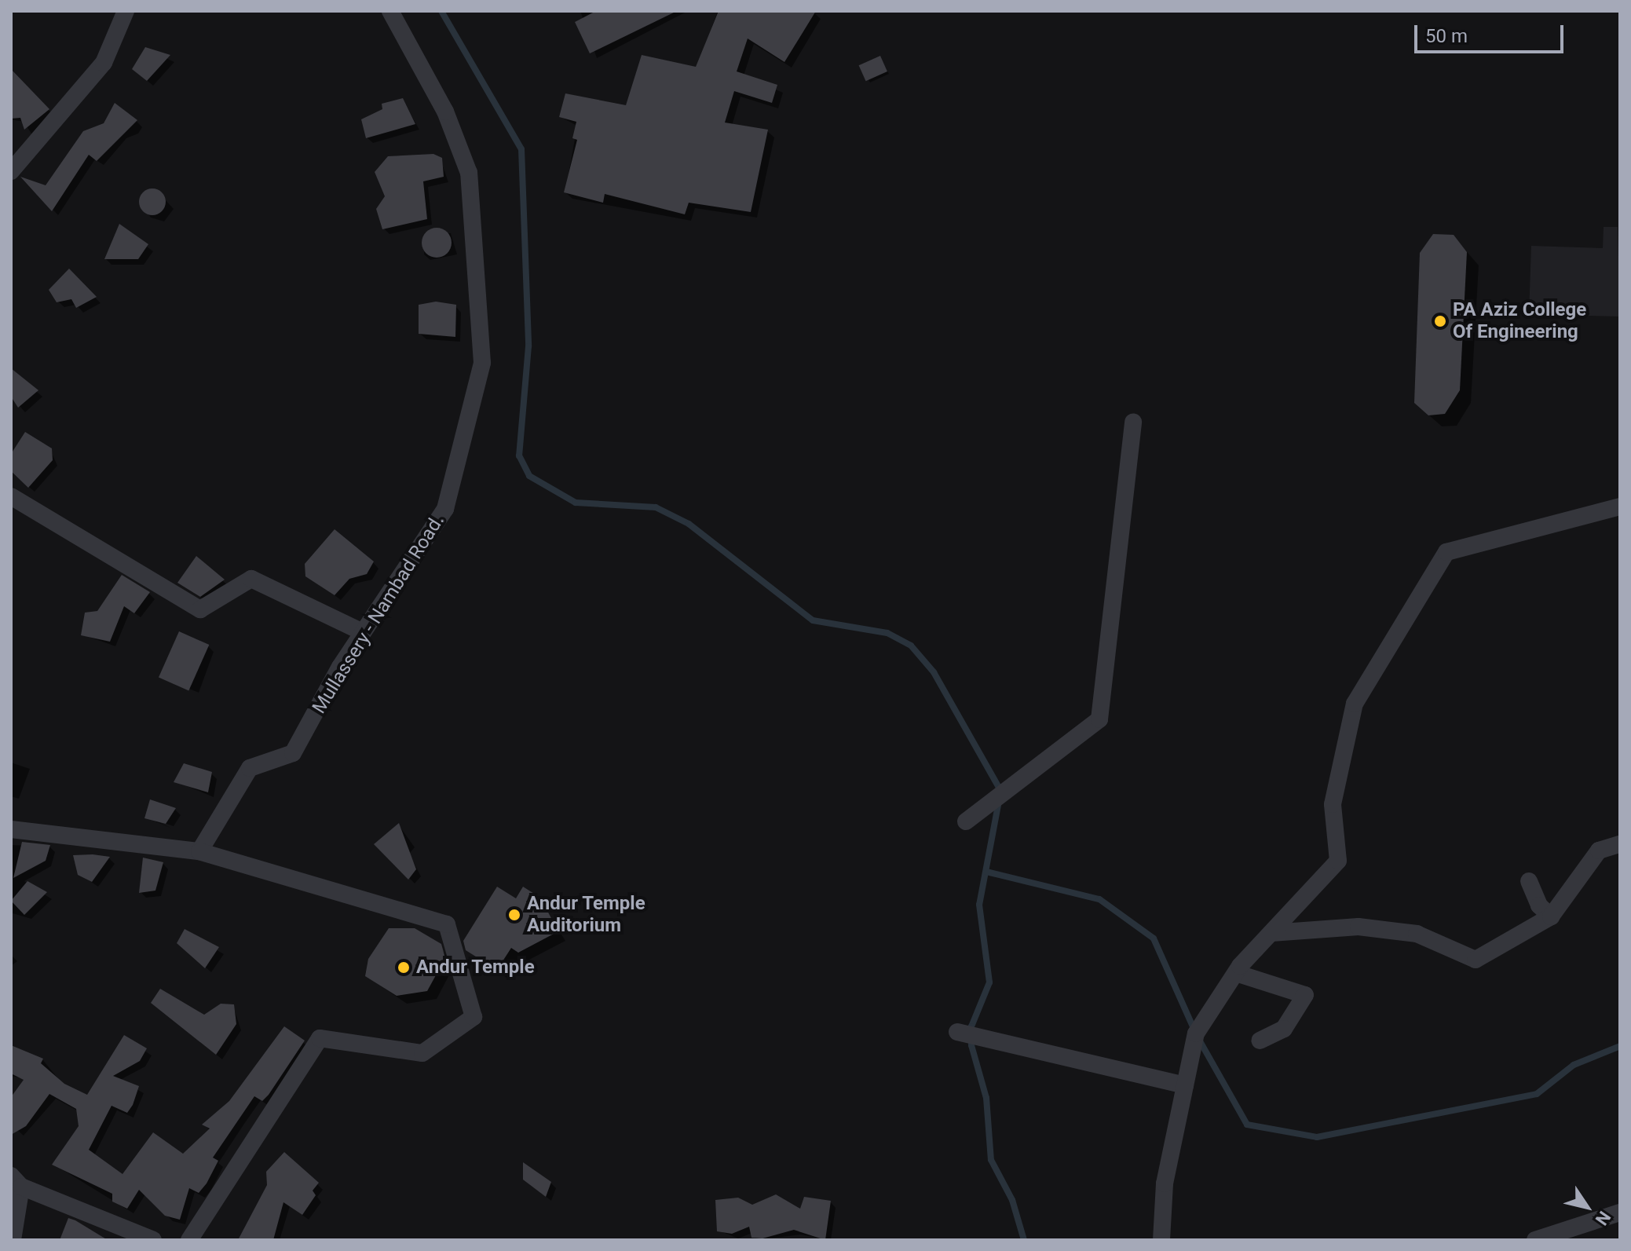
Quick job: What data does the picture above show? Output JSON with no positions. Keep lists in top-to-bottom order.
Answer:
{
  "streets": {
    "street": ["Mullassery - Nambad Road."]
  },
  "places": ["PA Aziz College Of Engineering", "Andur Temple Auditorium", "Andur Temple"],
  "scale_bar": "50 m",
  "north": "bottom right"
}
